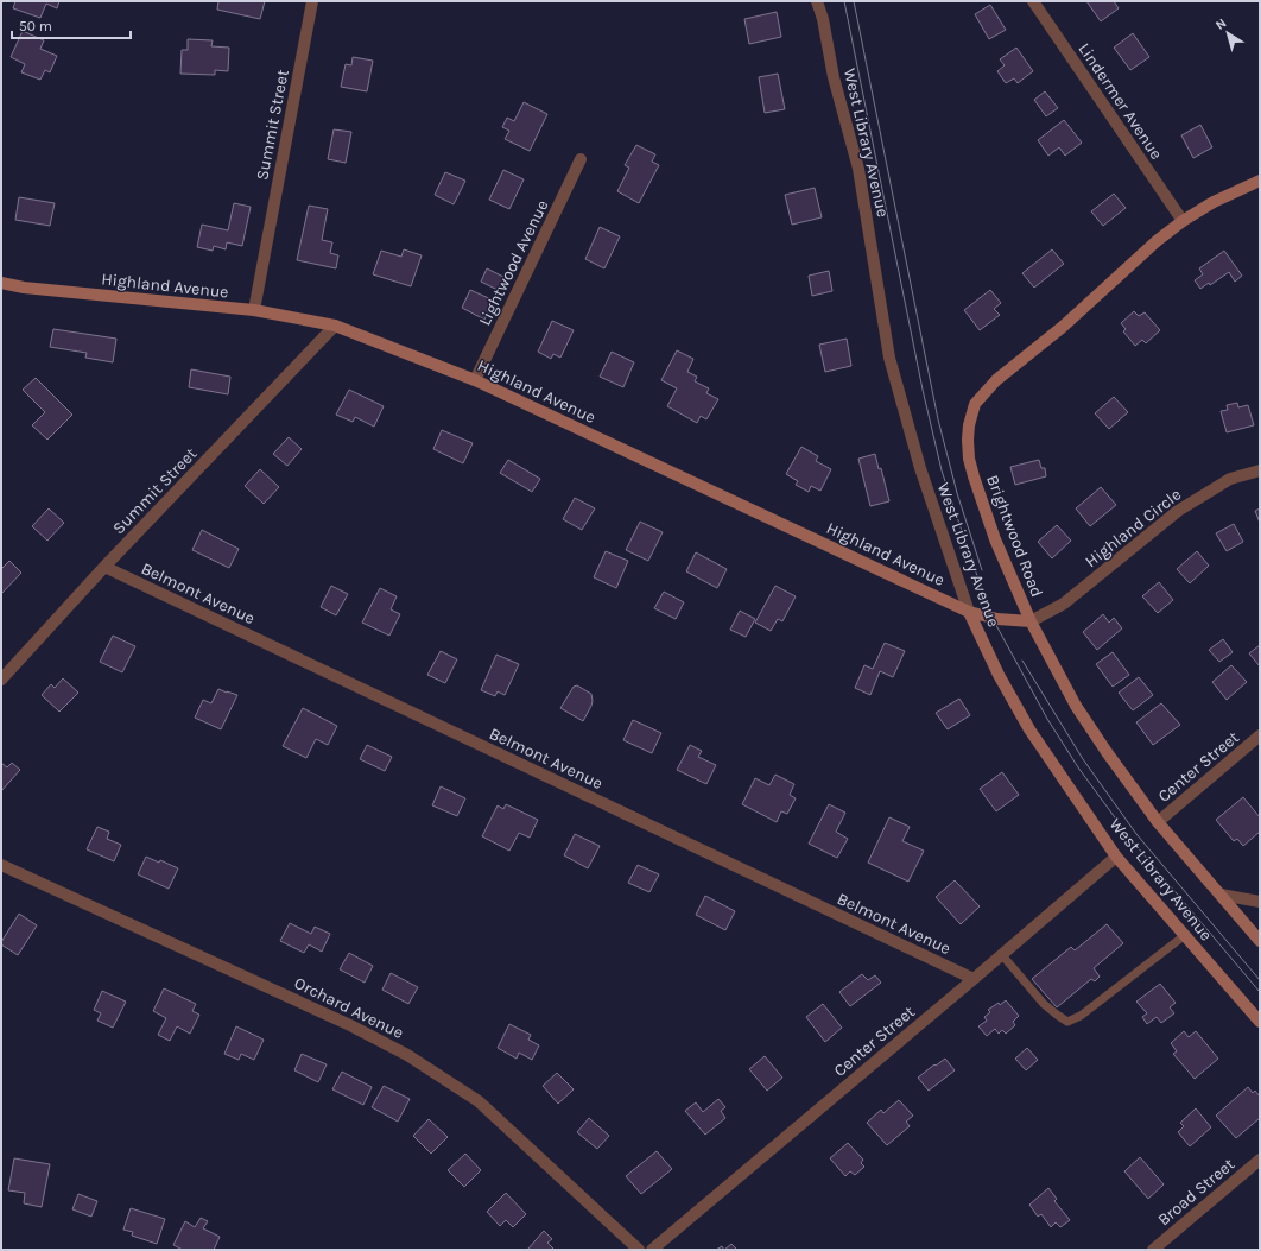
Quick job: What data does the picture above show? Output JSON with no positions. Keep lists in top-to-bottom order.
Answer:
{
  "streets": {
    "street": [
      "Lindermer Avenue",
      "Summit Street",
      "West Library Avenue",
      "Lightwood Avenue",
      "Highland Avenue",
      "Highland Circle",
      "Brightwood Road",
      "Belmont Avenue",
      "Center Street",
      "Orchard Avenue",
      "Broad Street"
    ]
  },
  "crossings": [
    ["Lindermer Avenue", "Brightwood Road"],
    ["Summit Street", "Highland Avenue"],
    ["Summit Street", "Belmont Avenue"],
    ["West Library Avenue", "Highland Avenue"],
    ["West Library Avenue", "Center Street"],
    ["Lightwood Avenue", "Highland Avenue"],
    ["Highland Avenue", "Highland Circle"],
    ["Highland Avenue", "Brightwood Road"],
    ["Highland Circle", "Brightwood Road"],
    ["Brightwood Road", "Center Street"],
    ["Belmont Avenue", "Center Street"]
  ],
  "scale_bar": "50 m",
  "north": "top left"
}
